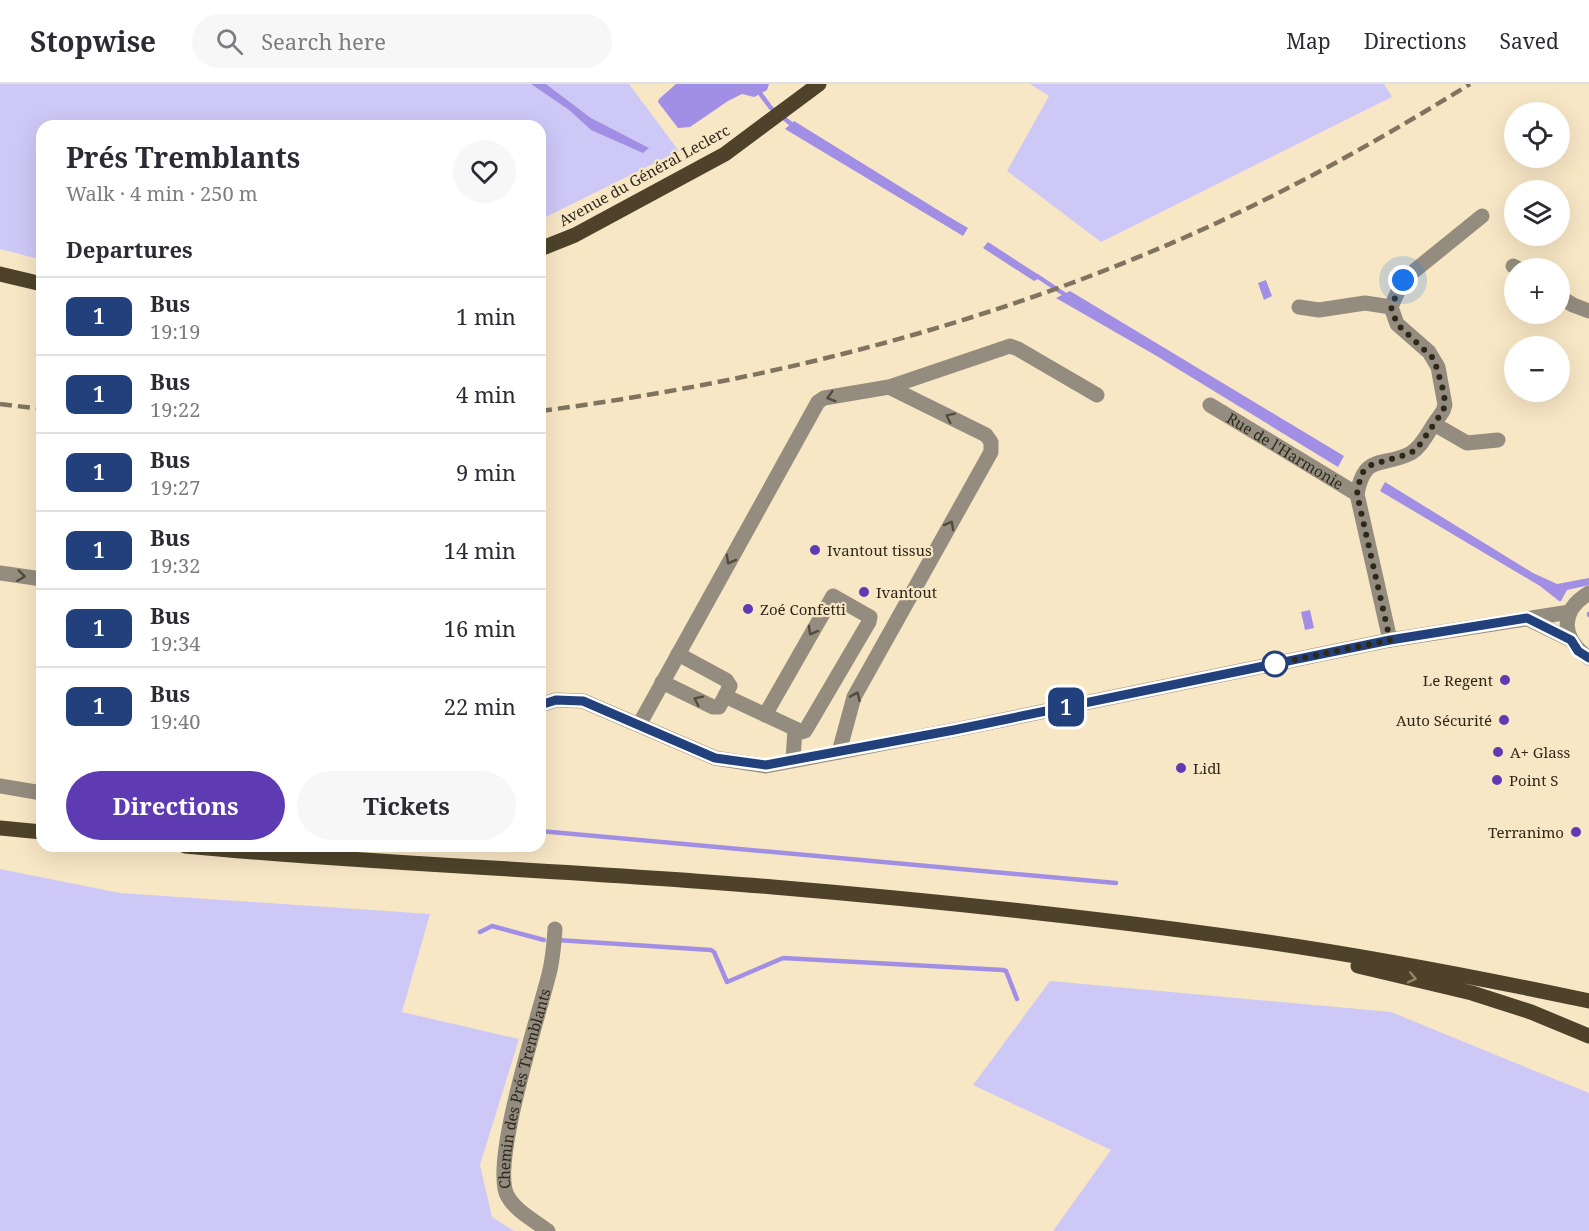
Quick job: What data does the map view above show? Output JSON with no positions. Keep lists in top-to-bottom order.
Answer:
{
  "streets": {
    "main road": ["Avenue du Général Leclerc"],
    "street": ["Rue de l'Harmonie", "Chemin des Prés Tremblants"]
  },
  "places": [
    "Ivantout tissus",
    "Ivantout",
    "Zoé Confetti",
    "Le Regent",
    "Auto Sécurité",
    "A+ Glass",
    "Lidl",
    "Point S",
    "Terranimo"
  ],
  "lines": ["bus line 1"],
  "page": {
    "header": "Stopwise",
    "search": "Search here",
    "nav": ["Map", "Directions", "Saved"],
    "on_map": "1",
    "map_buttons": ["+", "−"],
    "heading": [
      ["Prés Tremblants", "Walk · 4 min · 250 m"],
      "Departures"
    ],
    "list": [
      {
        "mark": "1",
        "name": "Bus",
        "note": "19:19",
        "value": "1 min"
      },
      {
        "mark": "1",
        "name": "Bus",
        "note": "19:22",
        "value": "4 min"
      },
      {
        "mark": "1",
        "name": "Bus",
        "note": "19:27",
        "value": "9 min"
      },
      {
        "mark": "1",
        "name": "Bus",
        "note": "19:32",
        "value": "14 min"
      },
      {
        "mark": "1",
        "name": "Bus",
        "note": "19:34",
        "value": "16 min"
      },
      {
        "mark": "1",
        "name": "Bus",
        "note": "19:40",
        "value": "22 min"
      }
    ],
    "buttons": ["Directions", "Tickets"]
  }
}
